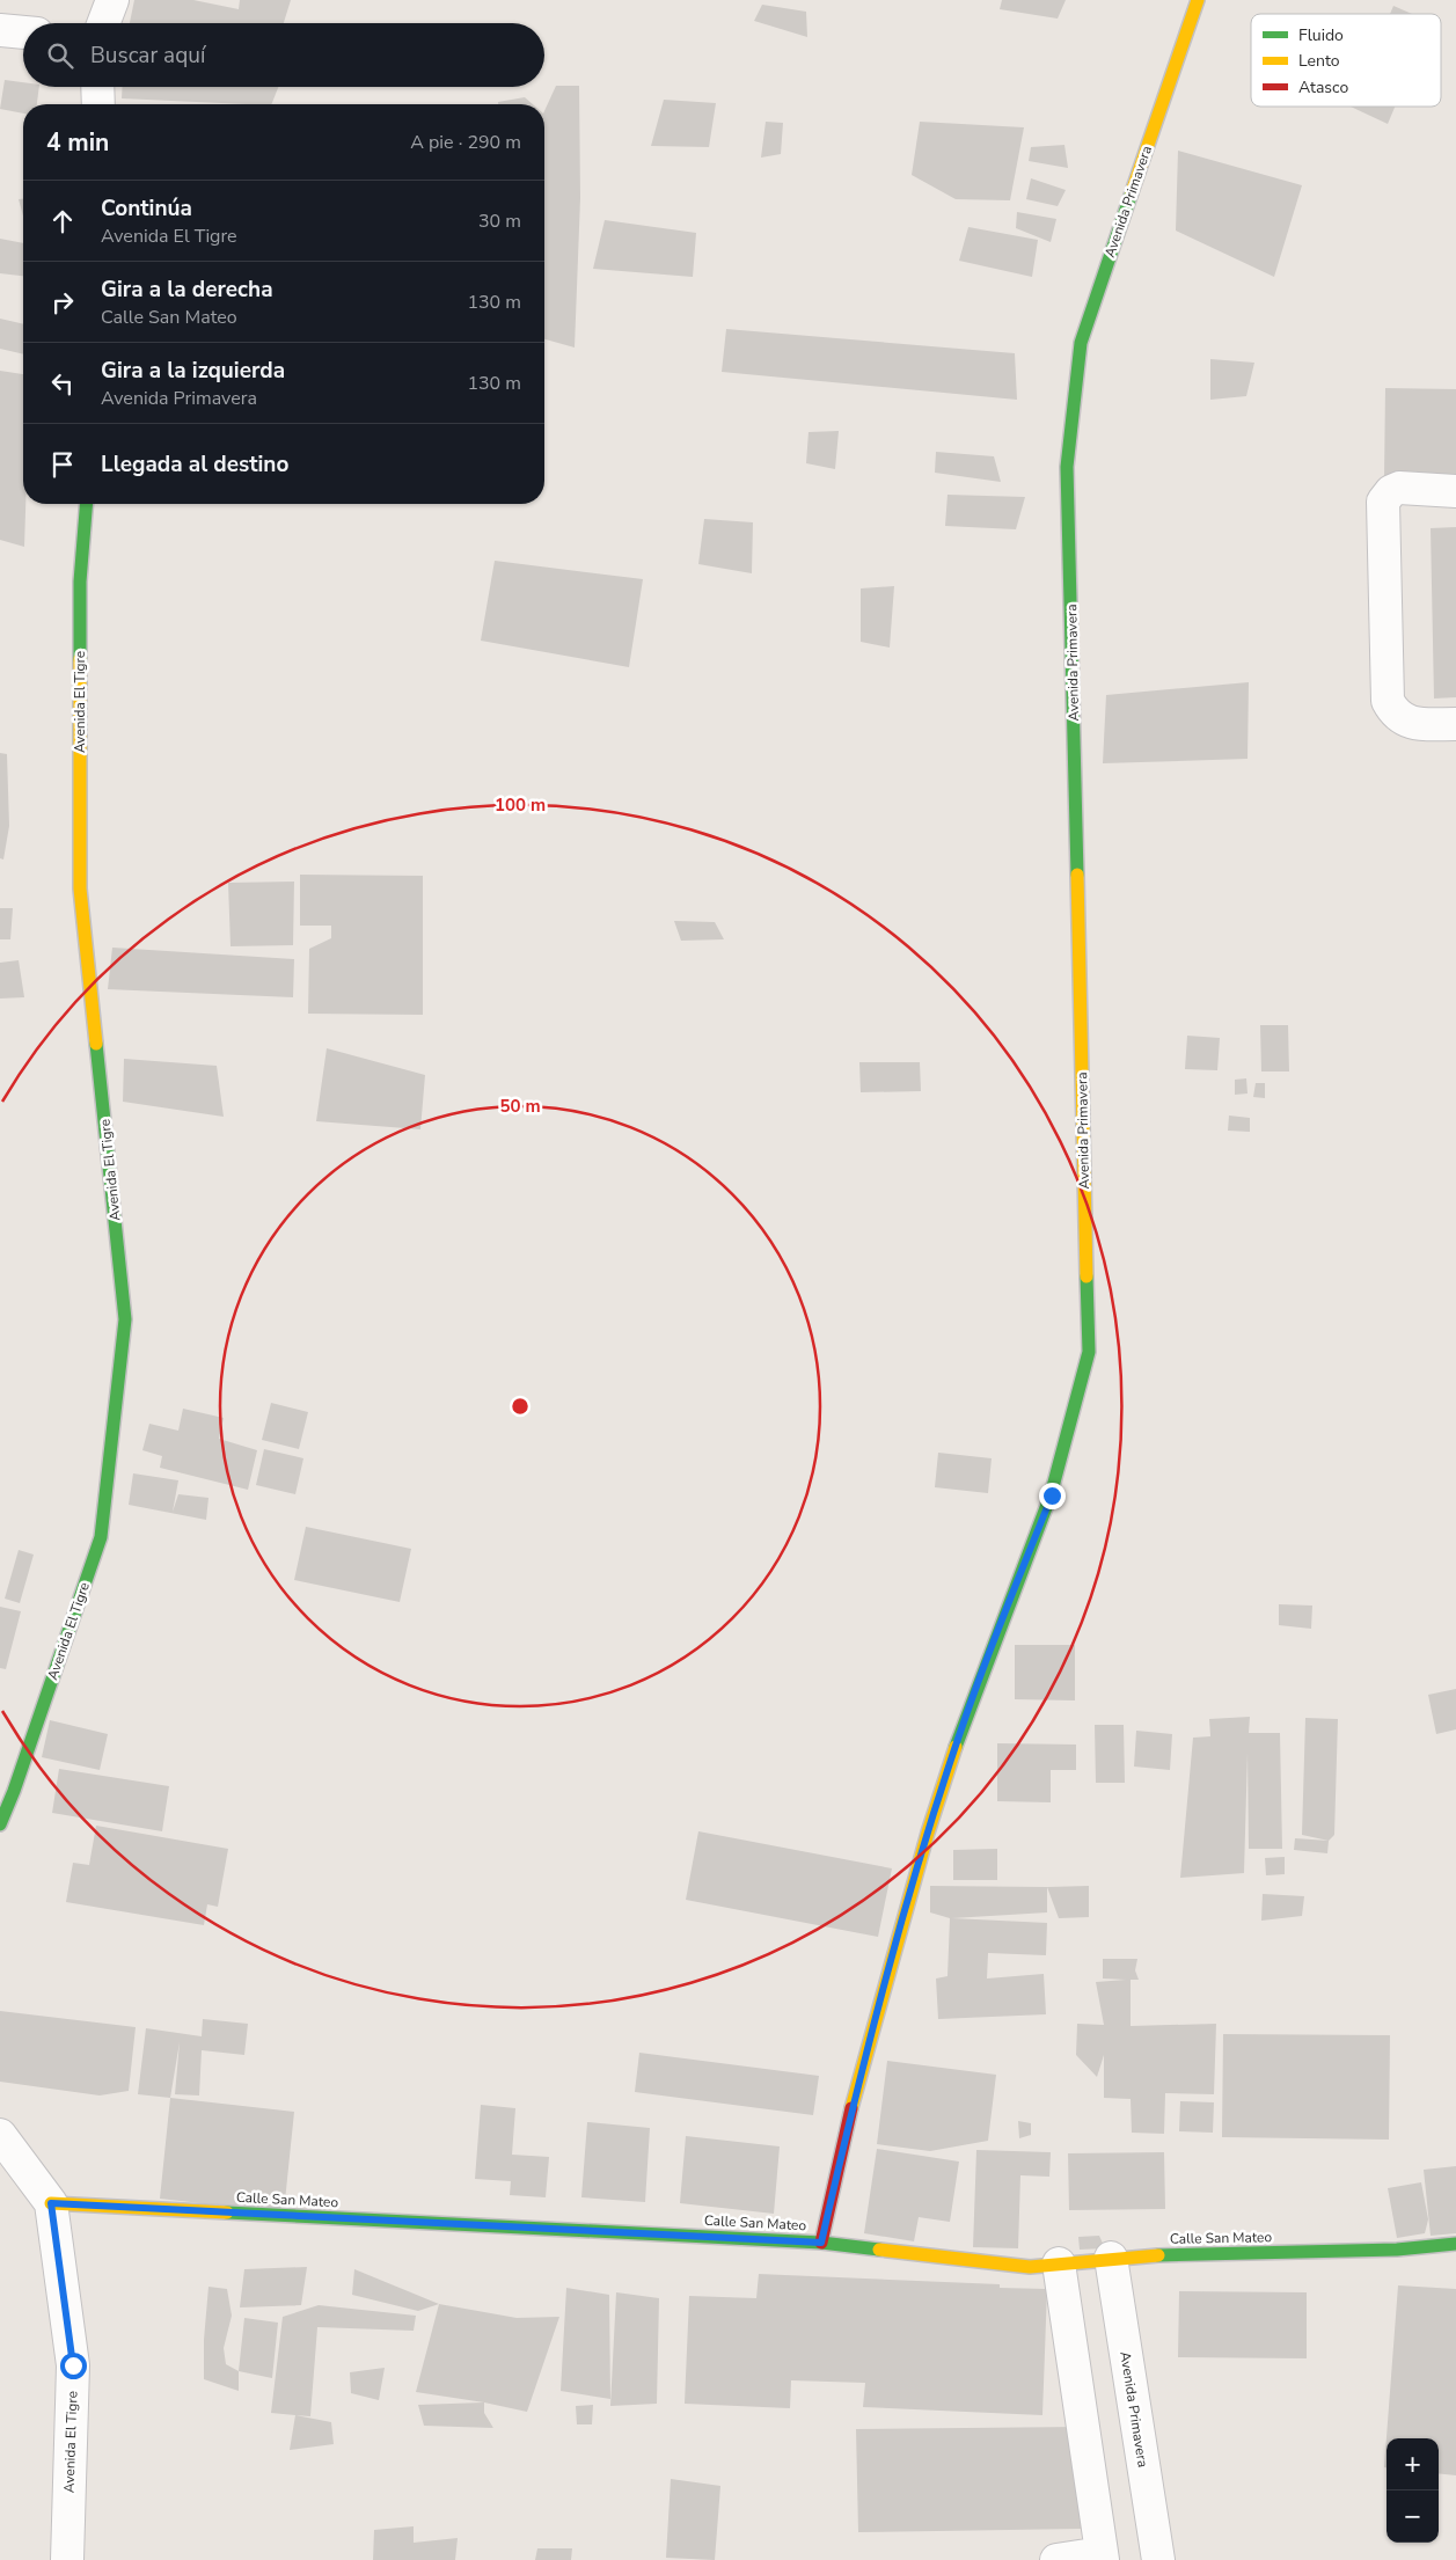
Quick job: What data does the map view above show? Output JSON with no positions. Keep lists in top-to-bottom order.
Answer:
{
  "streets": {
    "street": ["Avenida Primavera", "Avenida El Tigre", "Calle San Mateo"]
  },
  "crossings": [
    ["Avenida Primavera", "Calle San Mateo"],
    ["Avenida El Tigre", "Calle San Mateo"]
  ],
  "legend": ["Fluido", "Lento", "Atasco"],
  "page": {
    "search": "Buscar aquí",
    "heading": ["4 min", "A pie · 290 m"],
    "list": [
      ["Continúa", "Avenida El Tigre", "30 m"],
      ["Gira a la derecha", "Calle San Mateo", "130 m"],
      ["Gira a la izquierda", "Avenida Primavera", "130 m"],
      "Llegada al destino"
    ],
    "map_buttons": ["+", "−"]
  },
  "rings": ["100 m", "50 m"]
}
